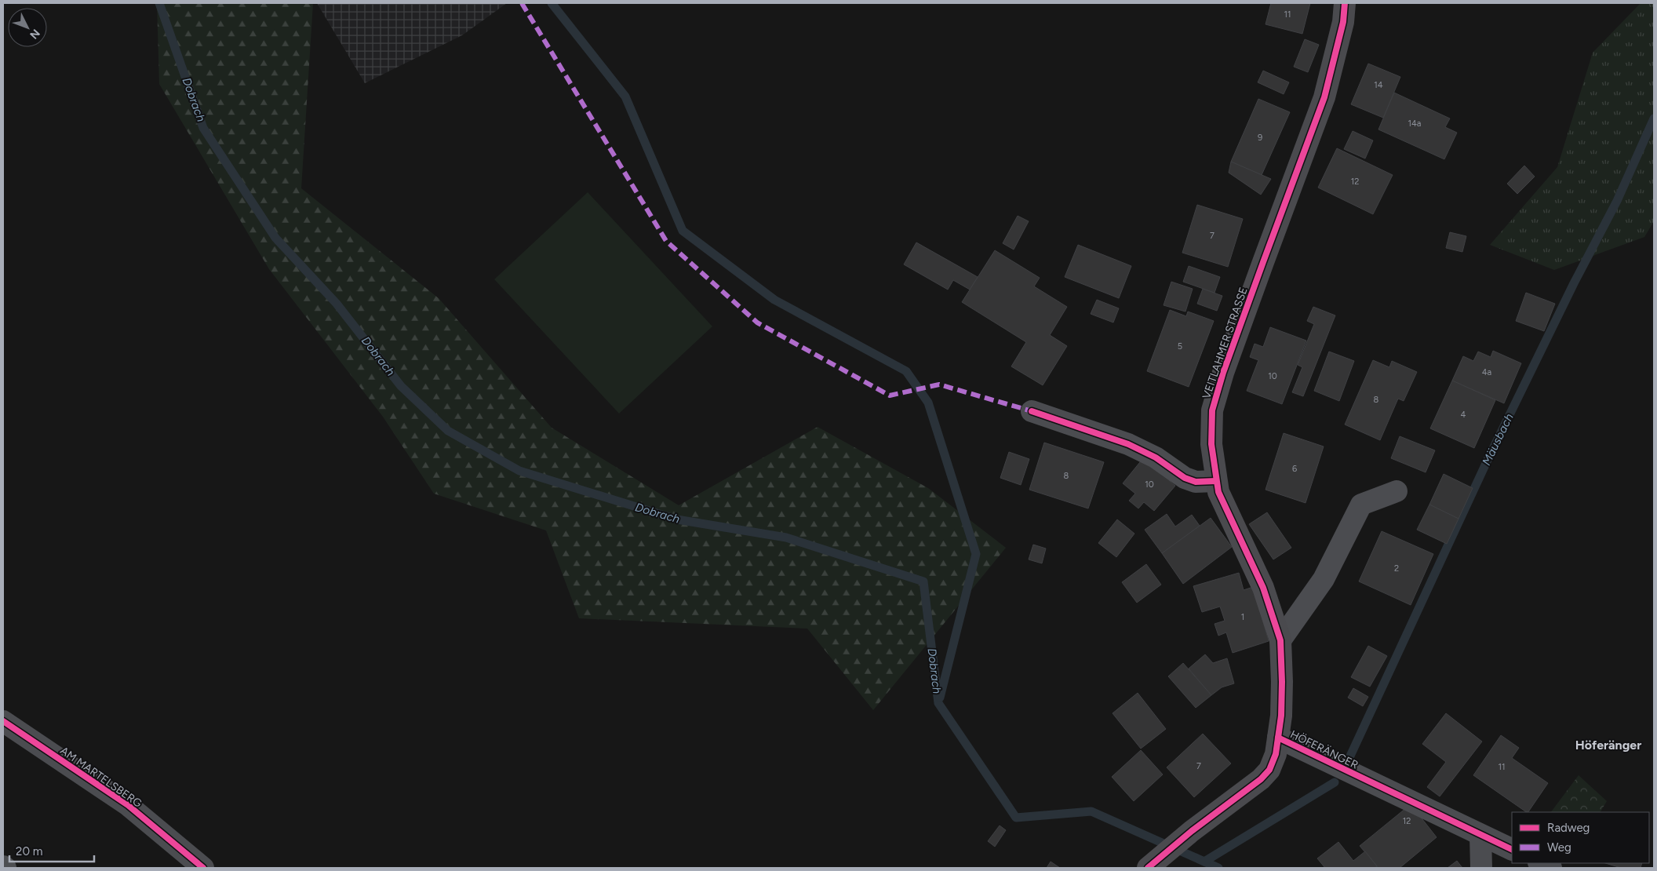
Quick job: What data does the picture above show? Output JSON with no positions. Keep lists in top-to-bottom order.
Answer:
{
  "streets": {
    "street": ["VEITLAHMER STRASSE", "HÖFERÄNGER", "AM MARTELSBERG"]
  },
  "crossings": [
    ["VEITLAHMER STRASSE", "HÖFERÄNGER"]
  ],
  "districts": ["Höferänger"],
  "water": ["Dobrach", "Mäusbach"],
  "house_numbers": [
    "11",
    "14",
    "14a",
    "9",
    "12",
    "7",
    "5",
    "4a",
    "10",
    "8",
    "4",
    "6",
    "8",
    "10",
    "2",
    "1",
    "7",
    "11",
    "12"
  ],
  "legend": ["Radweg", "Weg"],
  "scale_bar": "20 m",
  "north": "bottom right"
}
